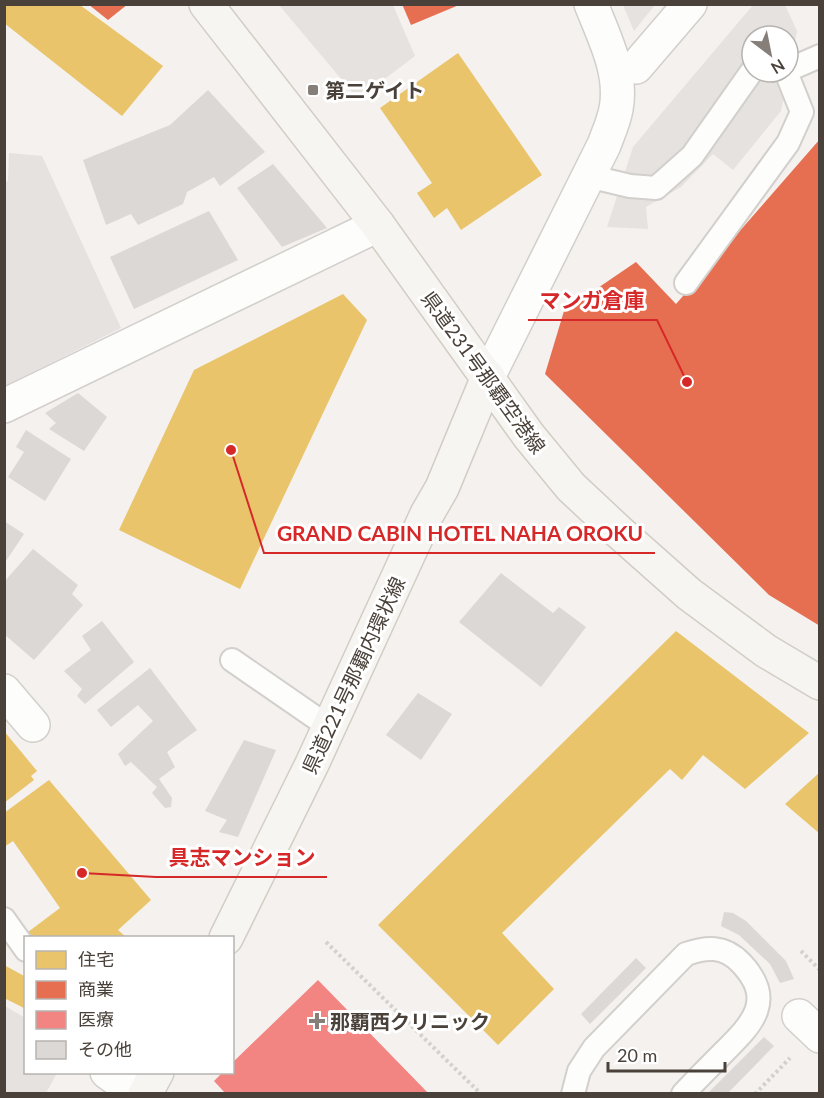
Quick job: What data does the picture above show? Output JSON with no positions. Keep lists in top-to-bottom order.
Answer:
{
  "streets": {
    "main road": ["県道231号那覇空港線", "県道221号那覇内環状線"]
  },
  "crossings": [
    ["県道231号那覇空港線", "県道221号那覇内環状線"]
  ],
  "places": {
    "transit": ["第二ゲイト"],
    "other": ["マンガ倉庫", "GRAND CABIN HOTEL NAHA OROKU", "具志マンション"],
    "health": ["那覇西クリニック"]
  },
  "legend": [
    "住宅",
    "商業",
    "医療",
    "その他"
  ],
  "scale_bar": "20 m",
  "north": "bottom right"
}
